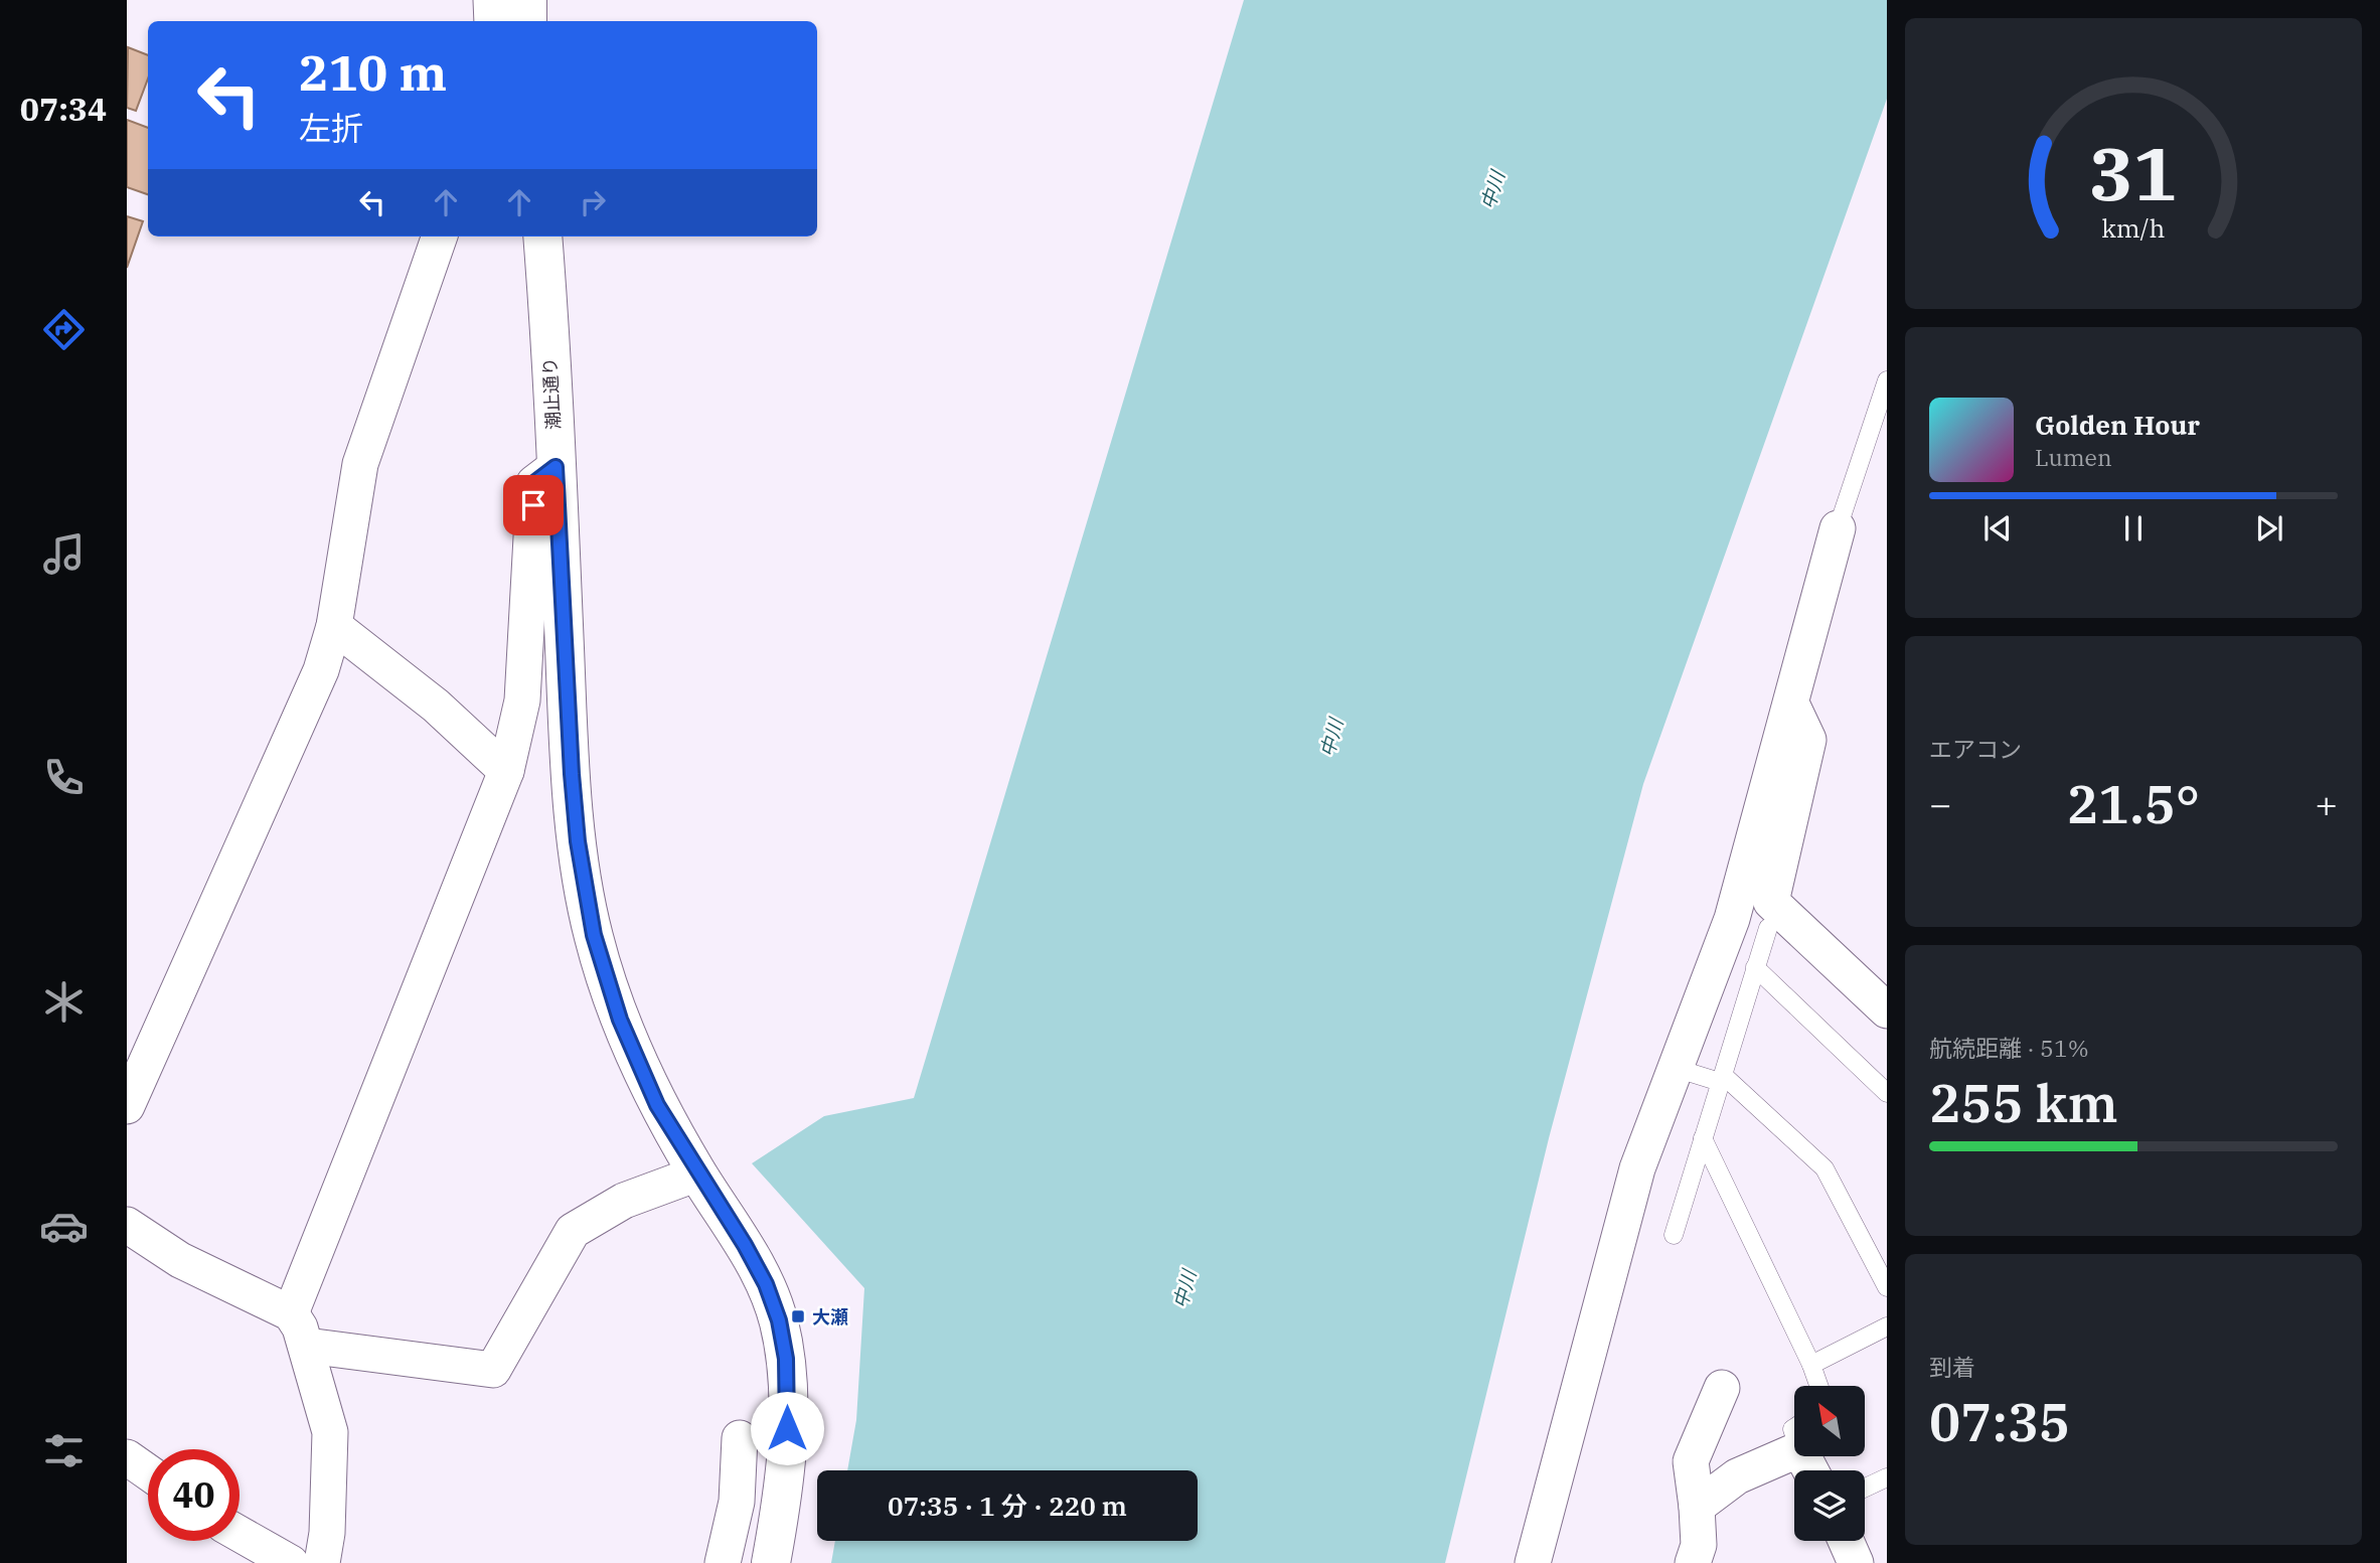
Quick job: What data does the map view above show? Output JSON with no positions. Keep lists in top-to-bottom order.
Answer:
{
  "streets": {
    "street": ["潮止通り"]
  },
  "water": ["中川"],
  "places": {
    "transit": ["大瀬"]
  },
  "north": "top left",
  "page": {
    "tabs": "07:34",
    "turn": ["210 m", "左折"],
    "song": ["Golden Hour", "Lumen"],
    "tile": [
      "エアコン",
      ["航続距離 · 51%", "255 km"],
      ["到着", "07:35"]
    ],
    "heat": ["−", "21.5°", "+"],
    "limit": "40",
    "trip": "07:35 · 1 分 · 220 m",
    "gauge": ["31", "km/h"]
  }
}
